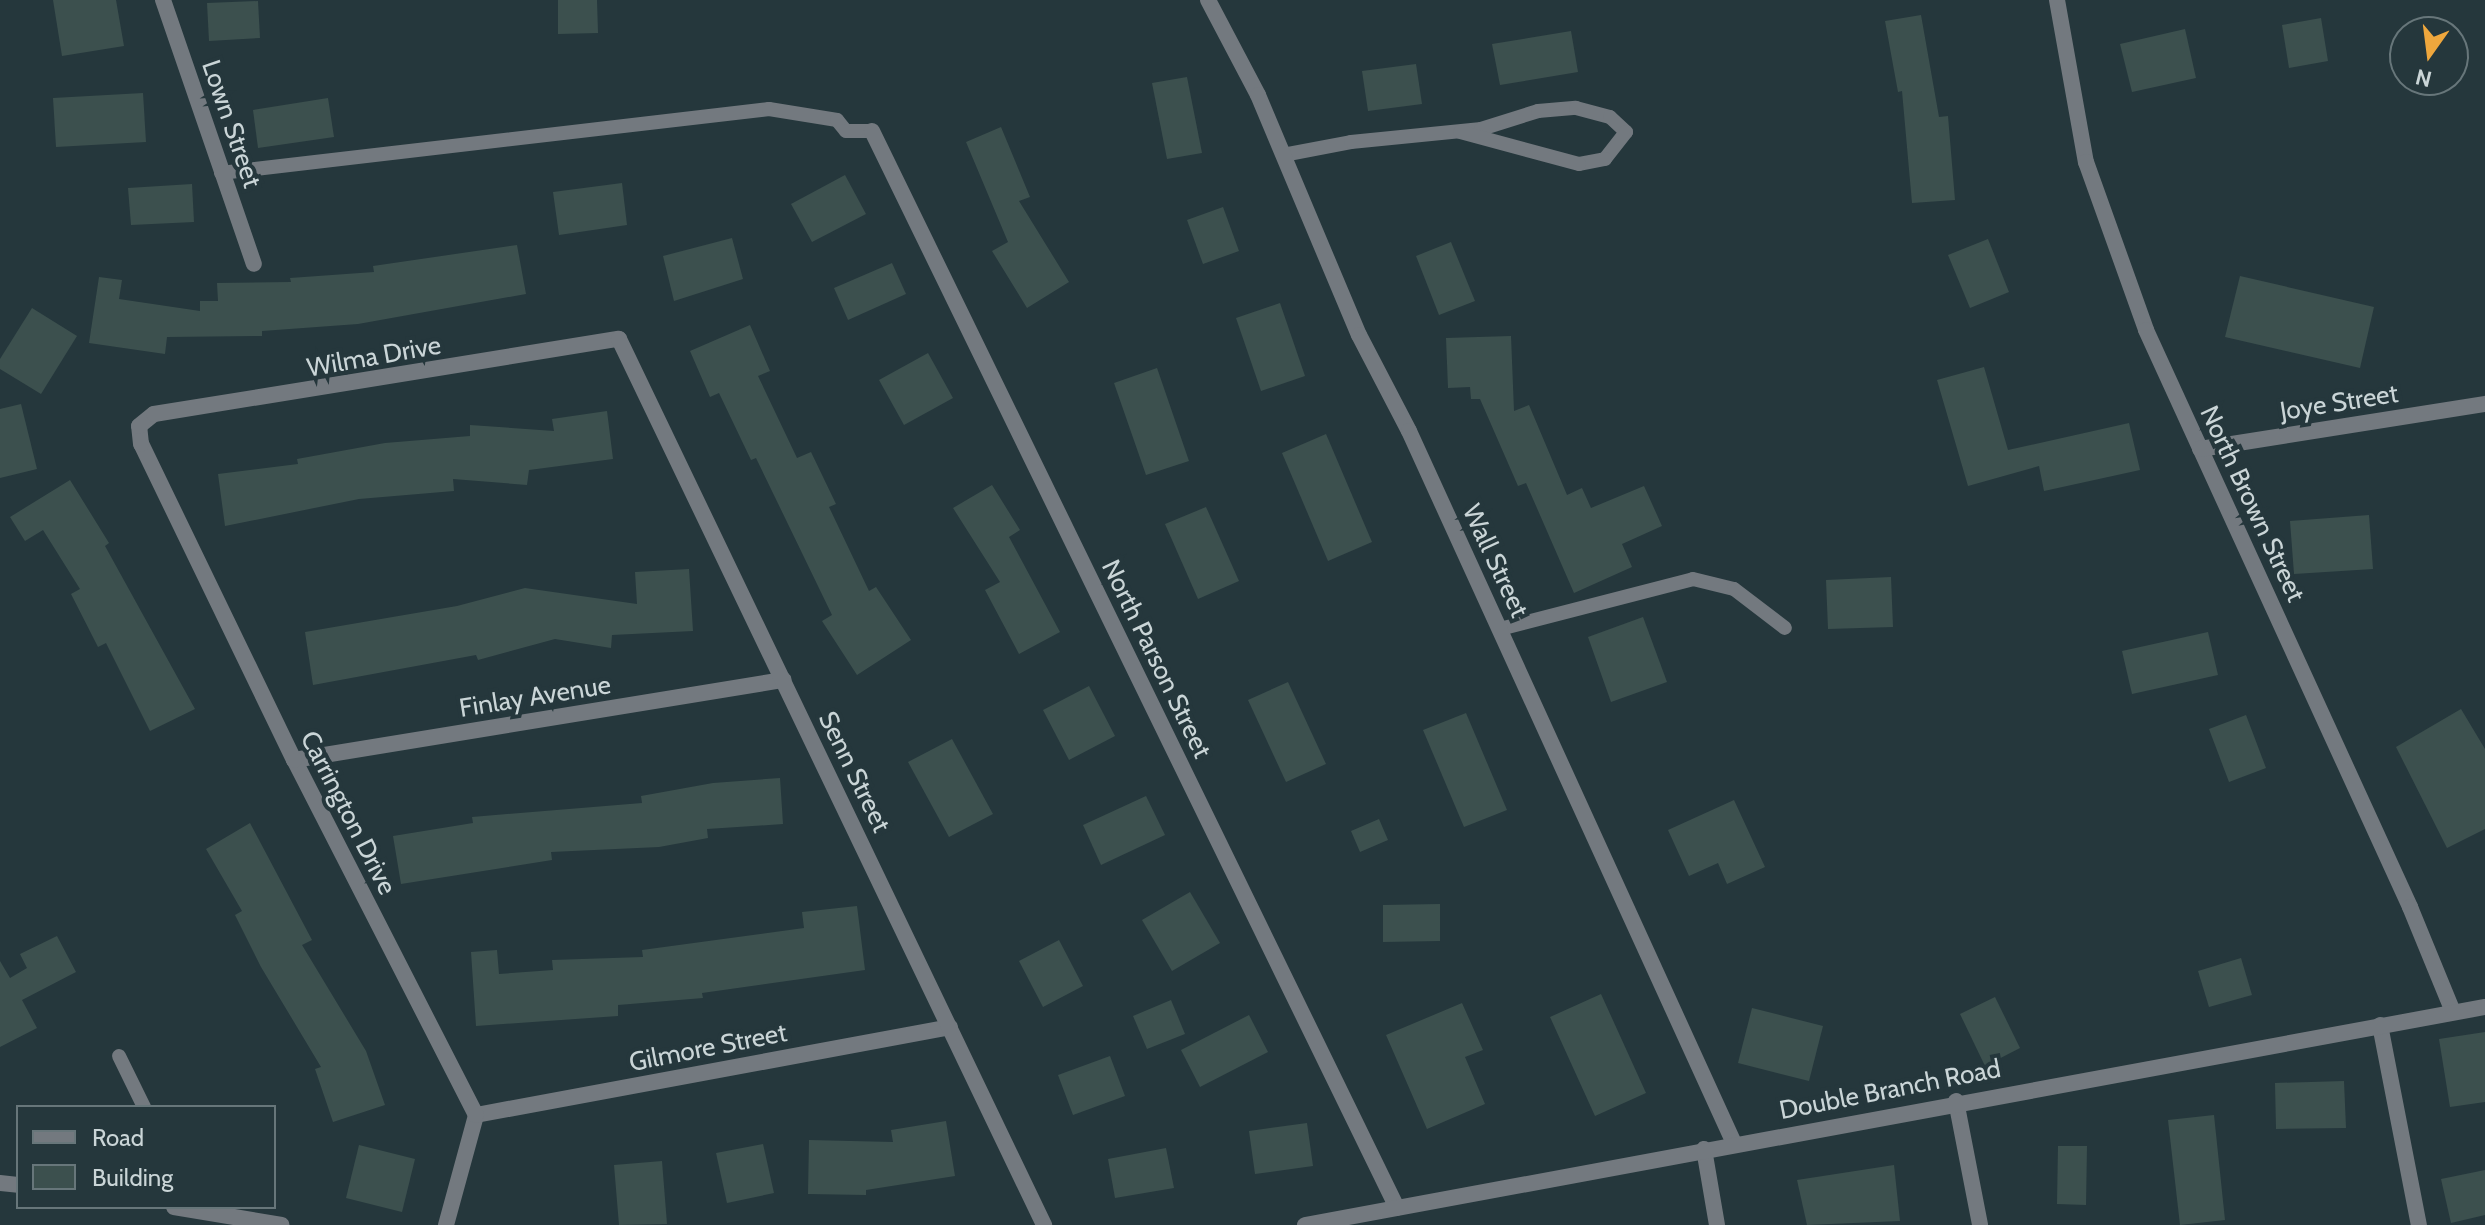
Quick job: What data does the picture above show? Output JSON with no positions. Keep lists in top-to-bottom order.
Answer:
{
  "streets": {
    "street": [
      "Lown Street",
      "Wilma Drive",
      "Joye Street",
      "North Brown Street",
      "Wall Street",
      "North Parson Street",
      "Finlay Avenue",
      "Senn Street",
      "Carrington Drive",
      "Gilmore Street",
      "Double Branch Road"
    ]
  },
  "crossings": [
    ["Wilma Drive", "Senn Street"],
    ["Wilma Drive", "Carrington Drive"],
    ["Joye Street", "North Brown Street"],
    ["North Brown Street", "Double Branch Road"],
    ["Wall Street", "Double Branch Road"],
    ["North Parson Street", "Double Branch Road"],
    ["Finlay Avenue", "Senn Street"],
    ["Finlay Avenue", "Carrington Drive"],
    ["Senn Street", "Gilmore Street"],
    ["Carrington Drive", "Gilmore Street"]
  ],
  "legend": ["Road", "Building"],
  "north": "bottom"
}
